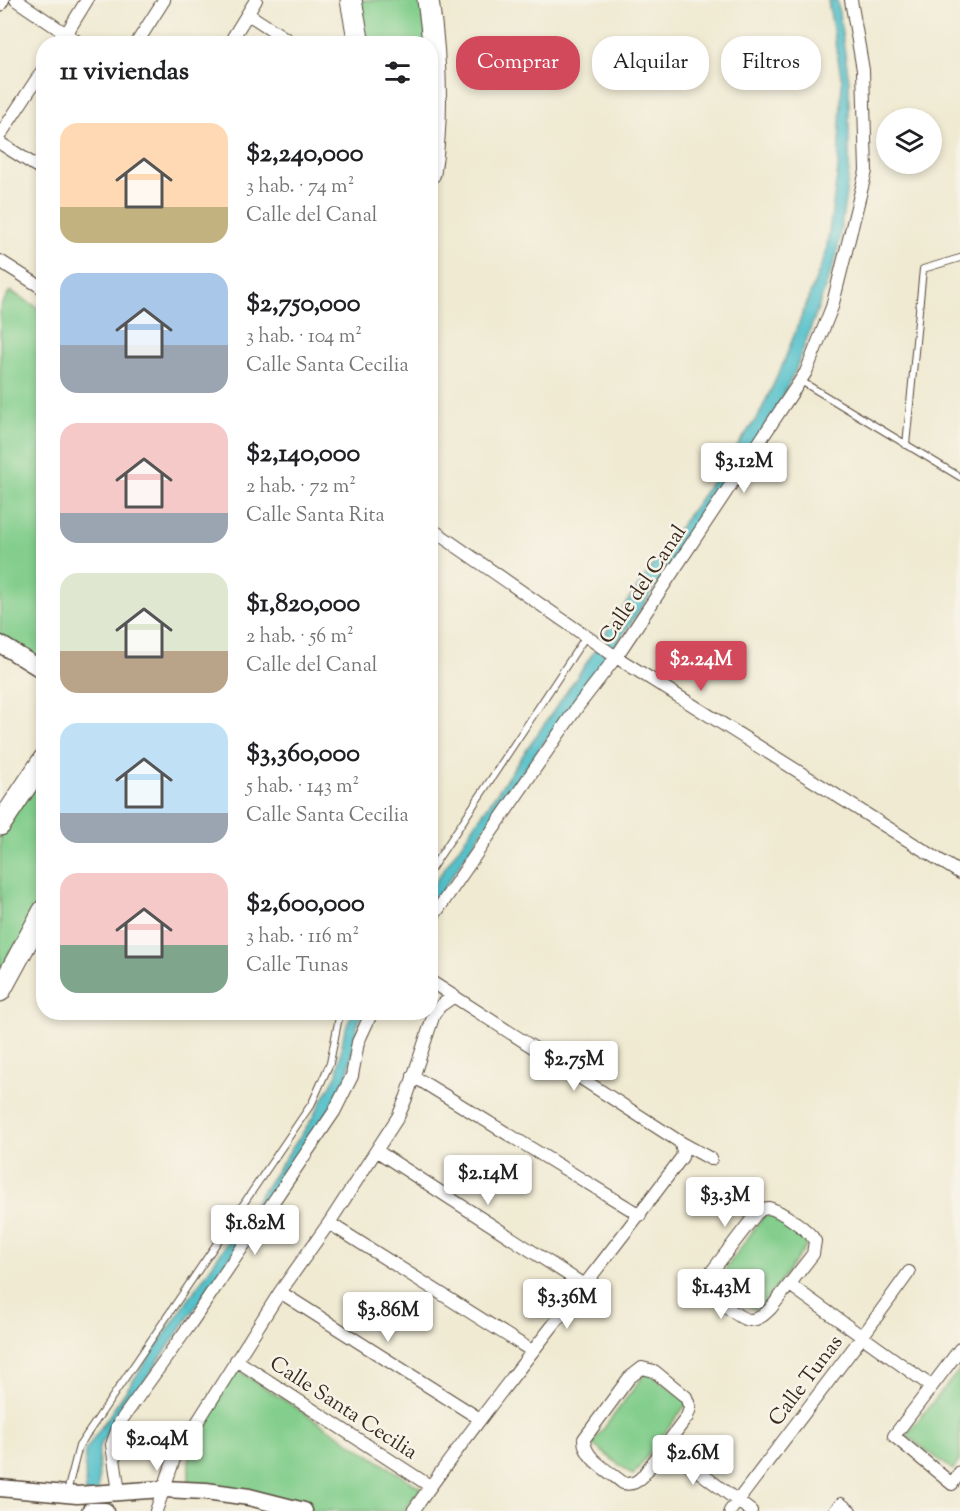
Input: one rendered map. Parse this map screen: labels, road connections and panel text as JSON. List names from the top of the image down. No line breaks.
{"streets":{"street":["Calle del Canal","Calle Tunas","Calle Santa Cecilia"]},"page":{"chip":["Comprar","Alquilar","Filtros"],"heading":"11 viviendas","list":[{"name":"$2,240,000","note":"3 hab. · 74 m² · Calle del Canal"},{"name":"$2,750,000","note":"3 hab. · 104 m² · Calle Santa Cecilia"},{"name":"$2,140,000","note":"2 hab. · 72 m² · Calle Santa Rita"},{"name":"$1,820,000","note":"2 hab. · 56 m² · Calle del Canal"},{"name":"$3,360,000","note":"5 hab. · 143 m² · Calle Santa Cecilia"},{"name":"$2,600,000","note":"3 hab. · 116 m² · Calle Tunas"}],"price":["$3.12M","$2.24M","$2.75M","$2.14M","$3.3M","$1.82M","$1.43M","$3.36M","$3.86M","$2.04M","$2.6M"]}}
